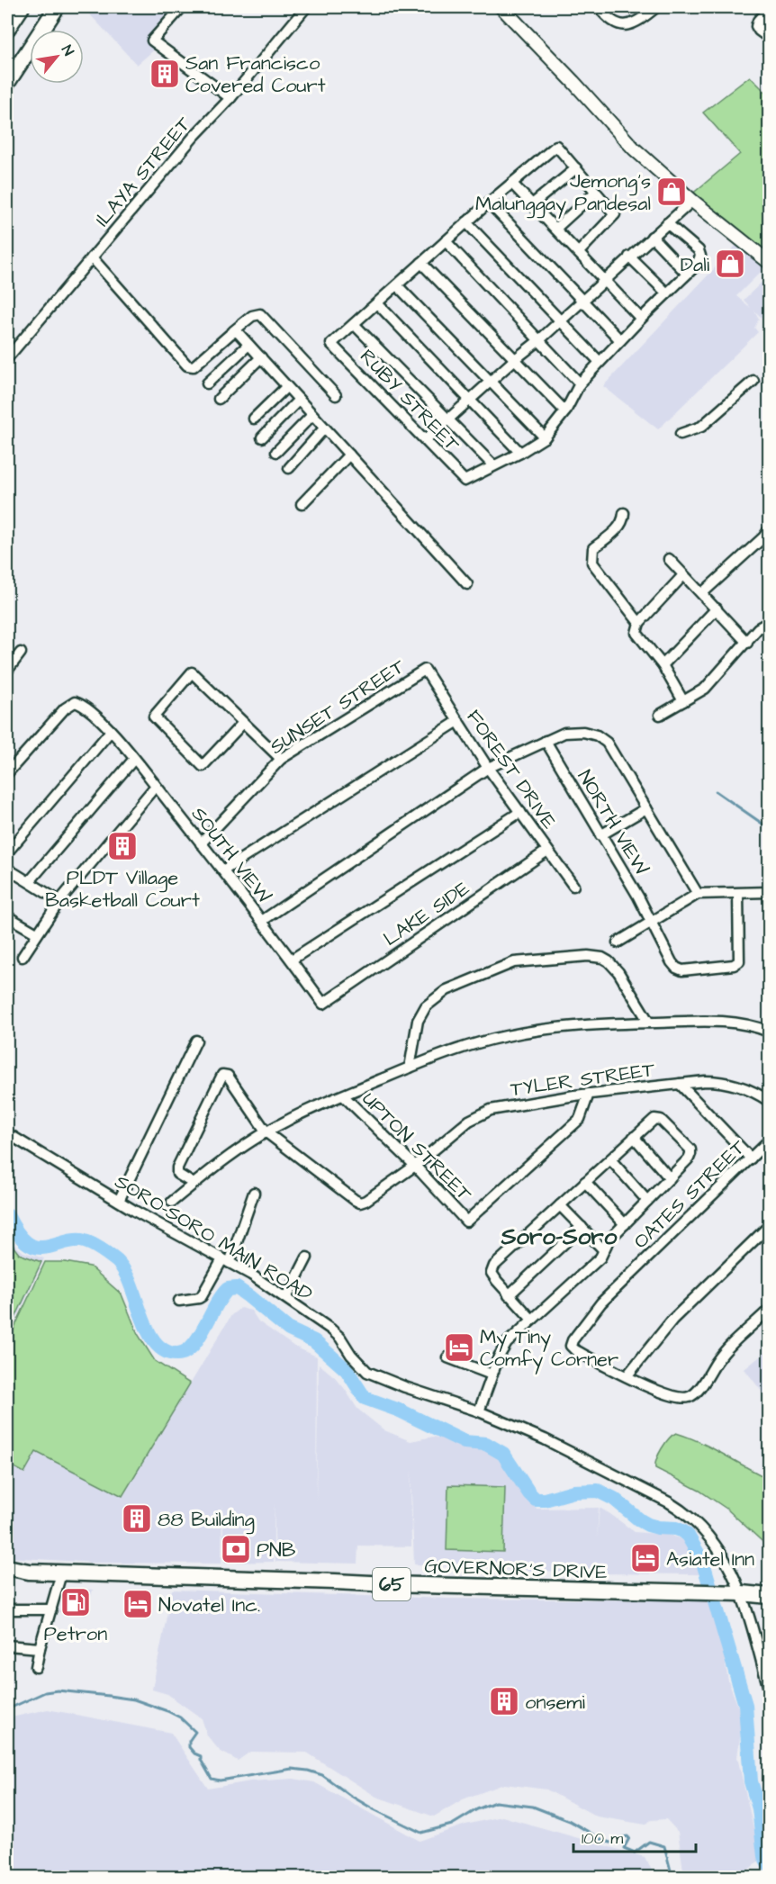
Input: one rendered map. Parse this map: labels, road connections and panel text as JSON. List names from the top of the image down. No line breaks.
{"streets":{"highway":["GOVERNOR'S DRIVE","65"],"street":["ILAYA STREET","RUBY STREET","SUNSET STREET","FOREST DRIVE","NORTH VIEW","SOUTH VIEW","LAKE SIDE","TYLER STREET","UPTON STREET","OATES STREET","SORO-SORO MAIN ROAD"]},"crossings":[["SUNSET STREET","FOREST DRIVE"],["SUNSET STREET","SOUTH VIEW"],["FOREST DRIVE","LAKE SIDE"],["SOUTH VIEW","LAKE SIDE"],["TYLER STREET","UPTON STREET"],["SORO-SORO MAIN ROAD","GOVERNOR'S DRIVE"],["SORO-SORO MAIN ROAD","65"],["GOVERNOR'S DRIVE","65"]],"districts":["Soro-Soro"],"places":{"building":["San Francisco Covered Court","PLDT Village Basketball Court","88 Building","onsemi"],"shop":["Jemong's Malunggay Pandesal","Dali"],"hotel":["My Tiny Comfy Corner","Asiatel Inn","Novatel Inc."],"bank":["PNB"],"fuel station":["Petron"]},"scale_bar":"100 m","north":"top right"}
